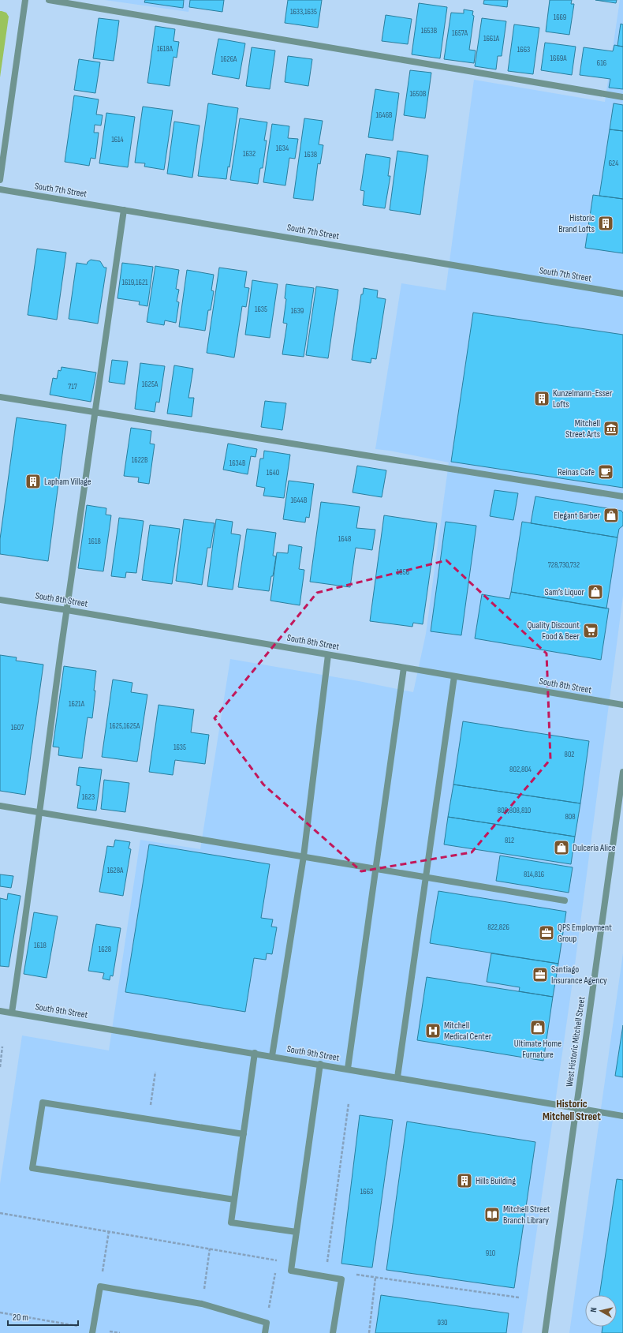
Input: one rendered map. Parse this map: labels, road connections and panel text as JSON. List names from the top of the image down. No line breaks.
{"streets":{"street":["South 7th Street","South 8th Street","South 9th Street","West Historic Mitchell Street"]},"crossings":[["South 9th Street","West Historic Mitchell Street"]],"districts":["Historic Mitchell Street"],"places":{"building":["Historic Brand Lofts","Kunzelmann-Esser Lofts","Lapham Village","Hills Building"],"museum":["Mitchell Street Arts"],"cafe":["Reinas Cafe"],"shop":["Elegant Barber","Sam’s Liquor","Dulceria Alice","Ultimate Home Furnature"],"supermarket":["Quality Discount Food & Beer"],"office":["QPS Employment Group","Santiago Insurance Agency"],"hospital":["Mitchell Medical Center"],"library":["Mitchell Street Branch Library"]},"house_numbers":["1633,1635","1669","1653B","1657A","1661A","1618A","1663","1669A","1626A","616","1650B","1646B","1614","1634","1632","1638","624","1619,1621","1635","1639","1625A","717","1622B","1634B","1640","1644B","1648","1618","728,730,732","1656","1621A","1625,1625A","1607","1635","802","802,804","1623","806,808,810","808","812","1628A","814,816","822,826","1618","1628","1663","910","930"],"scale_bar":"20 m","north":"left"}
